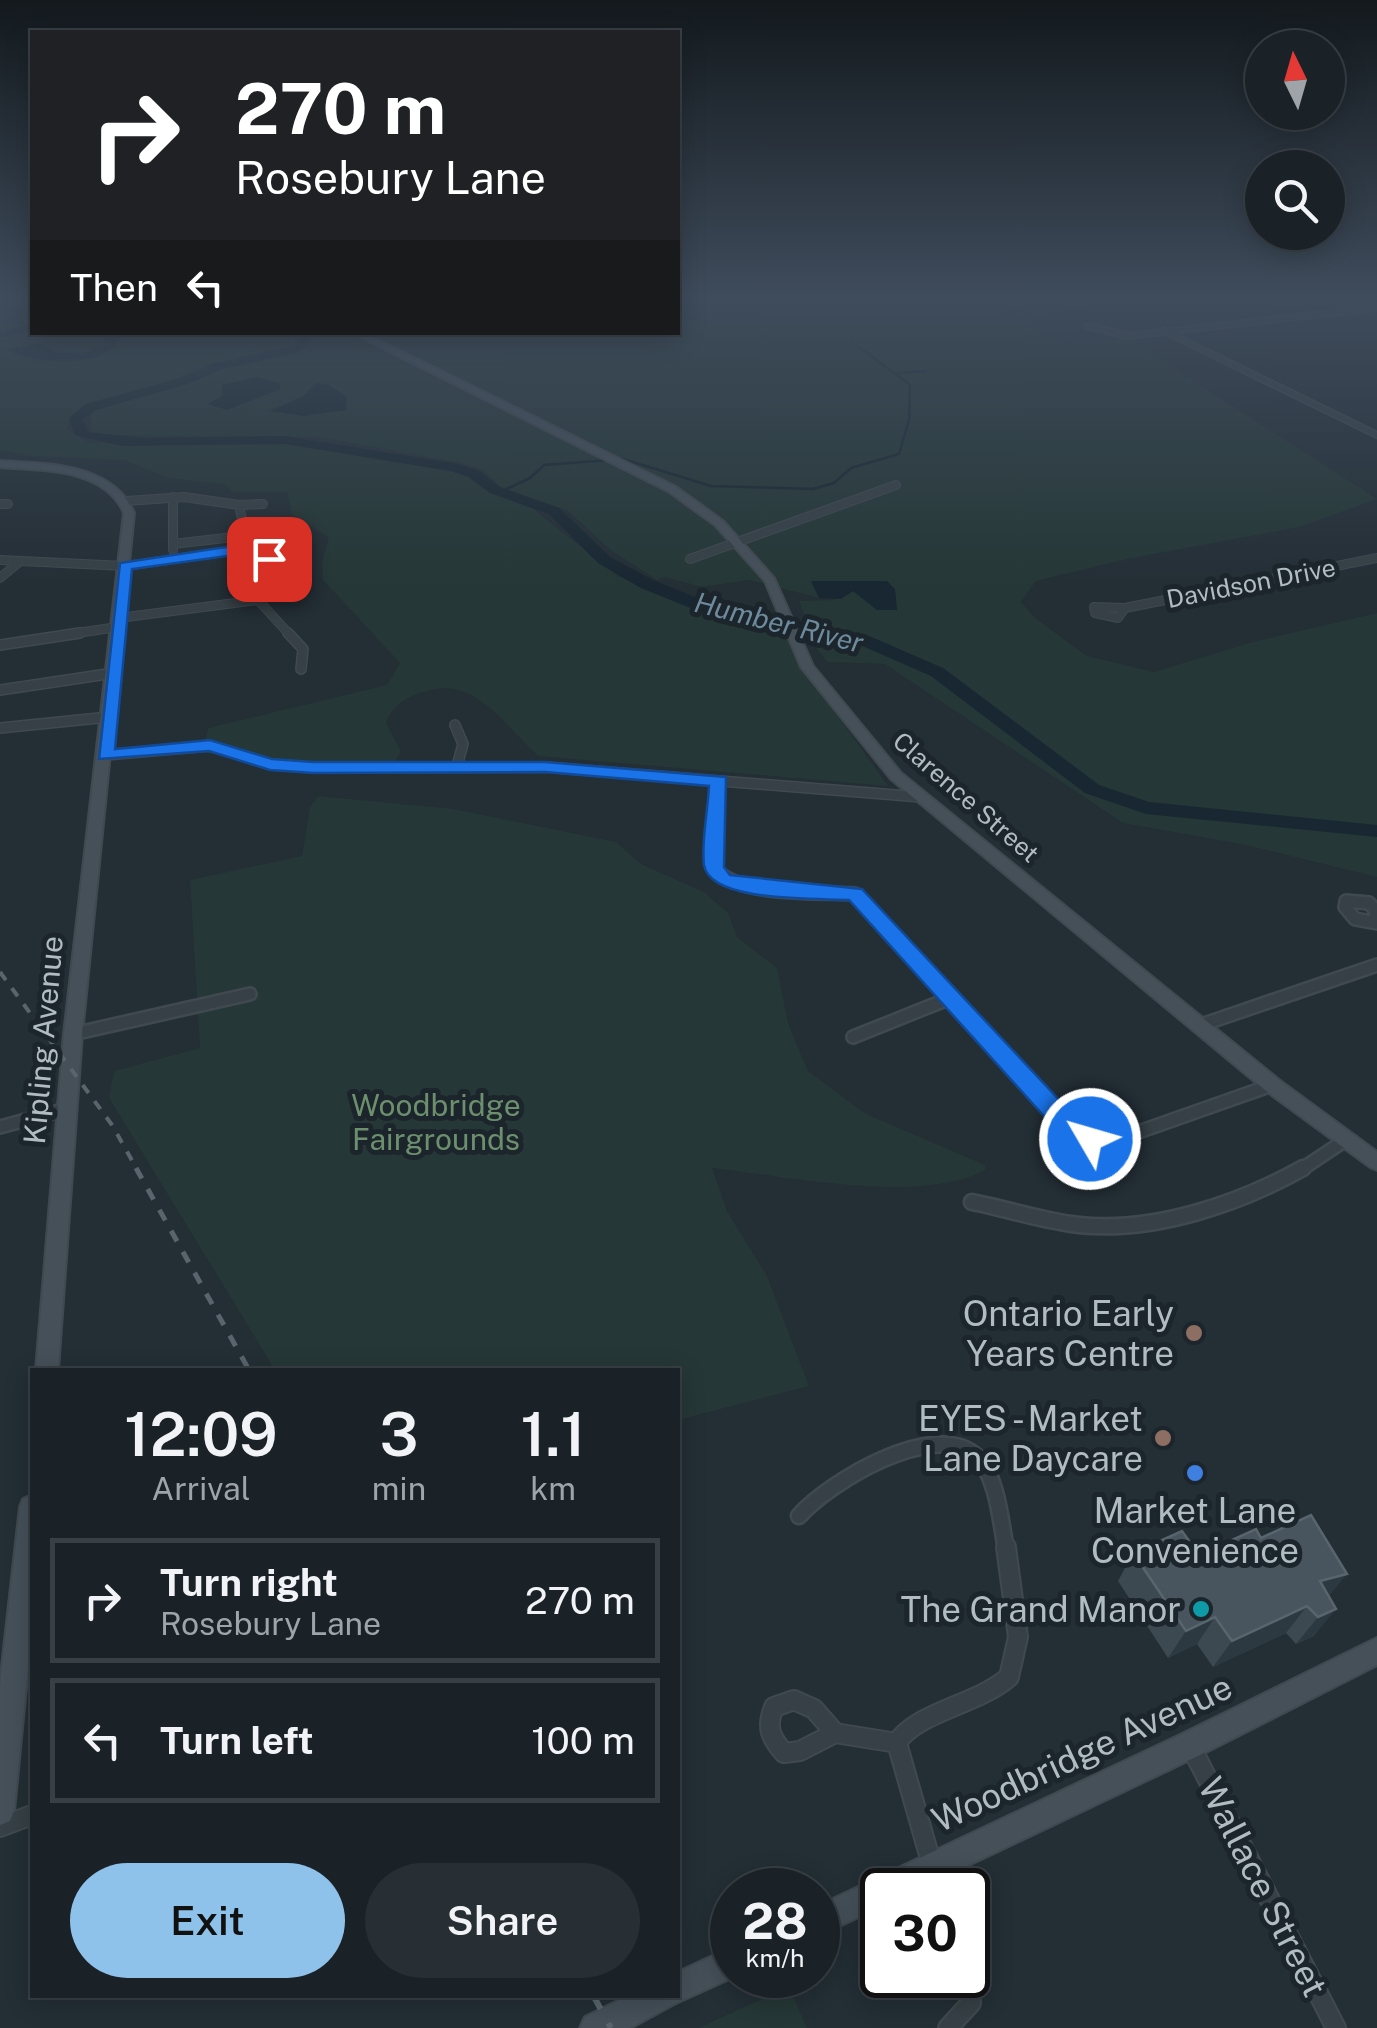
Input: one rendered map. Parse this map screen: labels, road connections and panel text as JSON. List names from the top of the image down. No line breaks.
{"streets":{"street":["Davidson Drive","Clarence Street","Kipling Avenue","Woodbridge Avenue","Wallace Street"]},"crossings":[["Woodbridge Avenue","Wallace Street"]],"water":["Humber River"],"parks":["Woodbridge Fairgrounds"],"places":["Ontario Early Years Centre","EYES - Market Lane Daycare","Market Lane Convenience","The Grand Manor"],"north":"top","page":{"turn":["270 m","Rosebury Lane"],"then":"Then","eta":["12:09","Arrival","3","min","1.1","km"],"list":[{"name":"Turn right","note":"Rosebury Lane","value":"270 m"},{"name":"Turn left","value":"100 m"}],"buttons":["Exit","Share"],"speed":"28 km/h","limit":"30"}}
